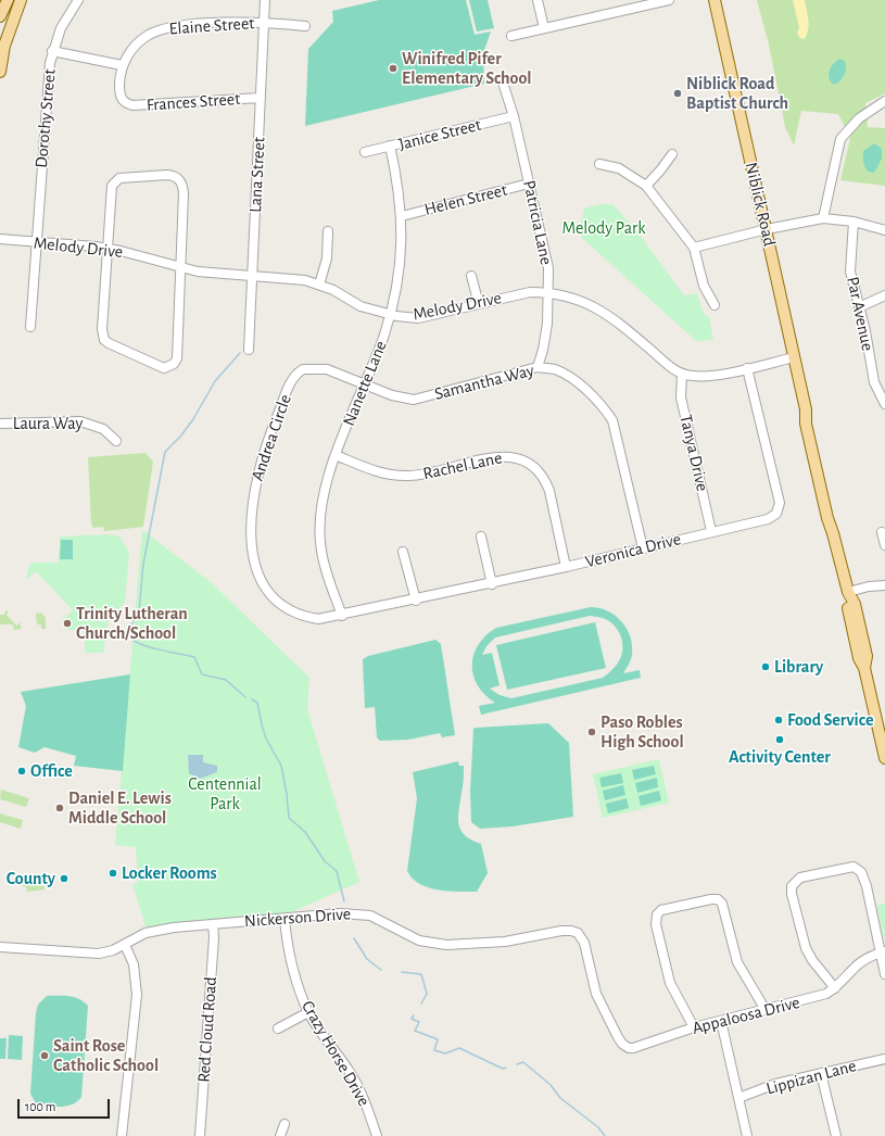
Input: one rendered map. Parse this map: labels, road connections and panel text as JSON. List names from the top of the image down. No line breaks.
{"streets":{"main road":["Niblick Road"],"street":["Elaine Street","Frances Street","Dorothy Street","Janice Street","Lana Street","Helen Street","Patricia Lane","Melody Drive","Par Avenue","Samantha Way","Nanette Lane","Laura Way","Andrea Circle","Tanya Drive","Rachel Lane","Veronica Drive","Nickerson Drive","Appaloosa Drive","Red Cloud Road","Crazy Horse Drive","Lippizan Lane"]},"crossings":[["Elaine Street","Frances Street"],["Elaine Street","Lana Street"],["Frances Street","Lana Street"],["Dorothy Street","Melody Drive"],["Janice Street","Patricia Lane"],["Janice Street","Nanette Lane"],["Lana Street","Melody Drive"],["Helen Street","Patricia Lane"],["Helen Street","Nanette Lane"],["Niblick Road","Melody Drive"],["Patricia Lane","Melody Drive"],["Patricia Lane","Samantha Way"],["Melody Drive","Nanette Lane"],["Melody Drive","Tanya Drive"],["Melody Drive","Veronica Drive"],["Samantha Way","Nanette Lane"],["Samantha Way","Andrea Circle"],["Samantha Way","Veronica Drive"],["Nanette Lane","Andrea Circle"],["Nanette Lane","Rachel Lane"],["Nanette Lane","Veronica Drive"],["Andrea Circle","Veronica Drive"],["Tanya Drive","Veronica Drive"],["Rachel Lane","Veronica Drive"],["Nickerson Drive","Appaloosa Drive"],["Nickerson Drive","Red Cloud Road"],["Nickerson Drive","Crazy Horse Drive"]],"parks":["Melody Park","Centennial Park"],"places":["Winifred Pifer Elementary School","Niblick Road Baptist Church","Trinity Lutheran Church/School","Library","Food Service","Paso Robles High School","Activity Center","Office","Daniel E. Lewis Middle School","Locker Rooms","County","Saint Rose Catholic School"],"scale_bar":"100 m"}
